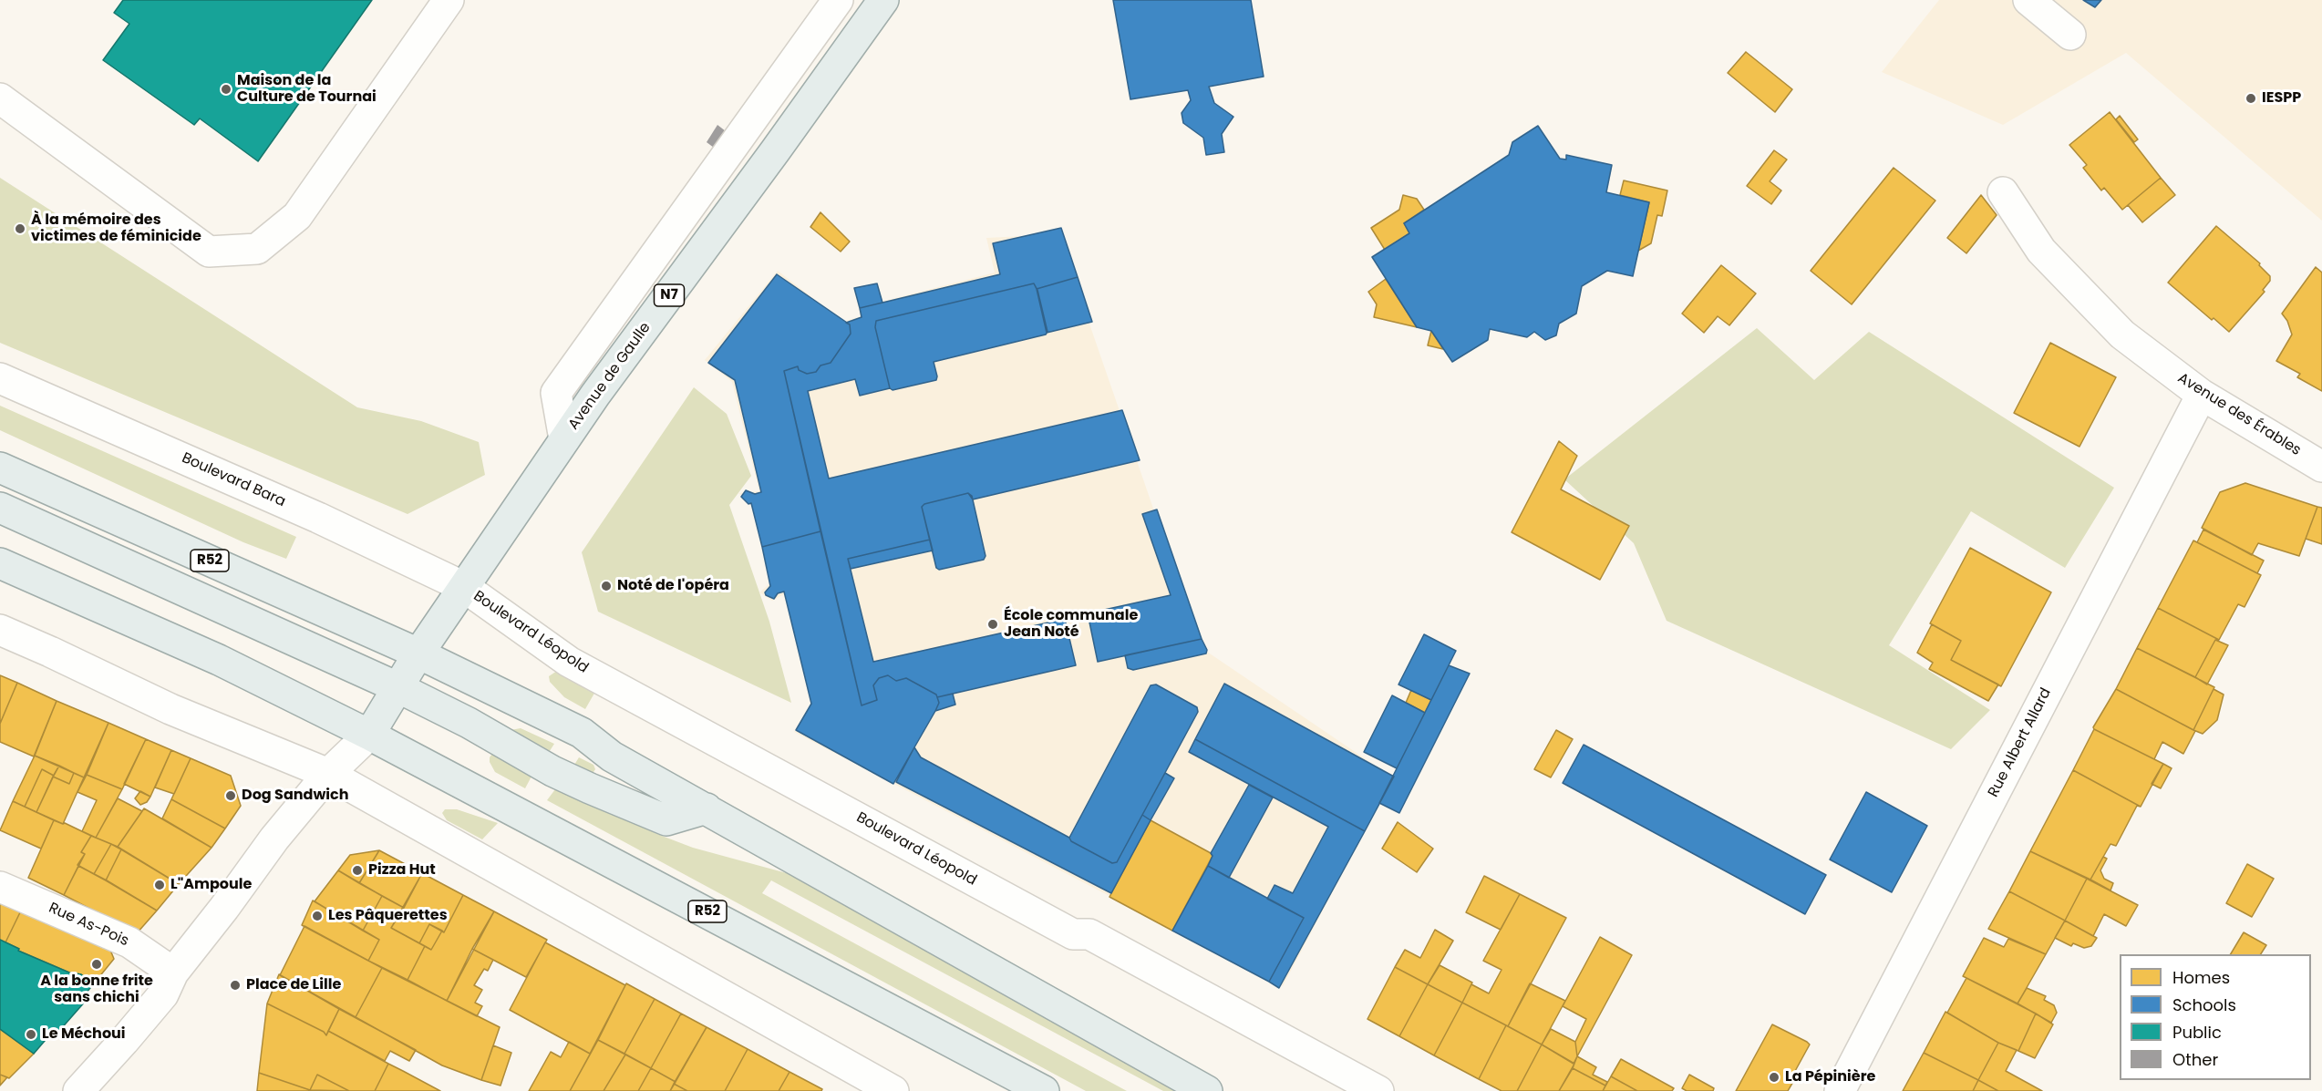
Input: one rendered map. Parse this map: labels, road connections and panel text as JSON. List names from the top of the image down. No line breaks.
{"streets":{"main road":["N7","Avenue de Gaulle","R52"],"street":["Avenue des Érables","Boulevard Bara","Boulevard Léopold","Rue Albert Allard","Rue As-Pois"]},"crossings":[["Avenue de Gaulle","Boulevard Bara"],["Avenue de Gaulle","R52"],["Avenue de Gaulle","Boulevard Léopold"],["Avenue des Érables","Rue Albert Allard"],["Boulevard Bara","Boulevard Léopold"]],"places":["Maison de la Culture de Tournai","IESPP","À la mémoire des victimes de féminicide","Noté de l'opéra","École communale Jean Noté","Dog Sandwich","Pizza Hut","L\"Ampoule","Les Pâquerettes","A la bonne frite sans chichi","Place de Lille","Le Méchoui","La Pépinière"],"legend":["Homes","Schools","Public","Other"]}
